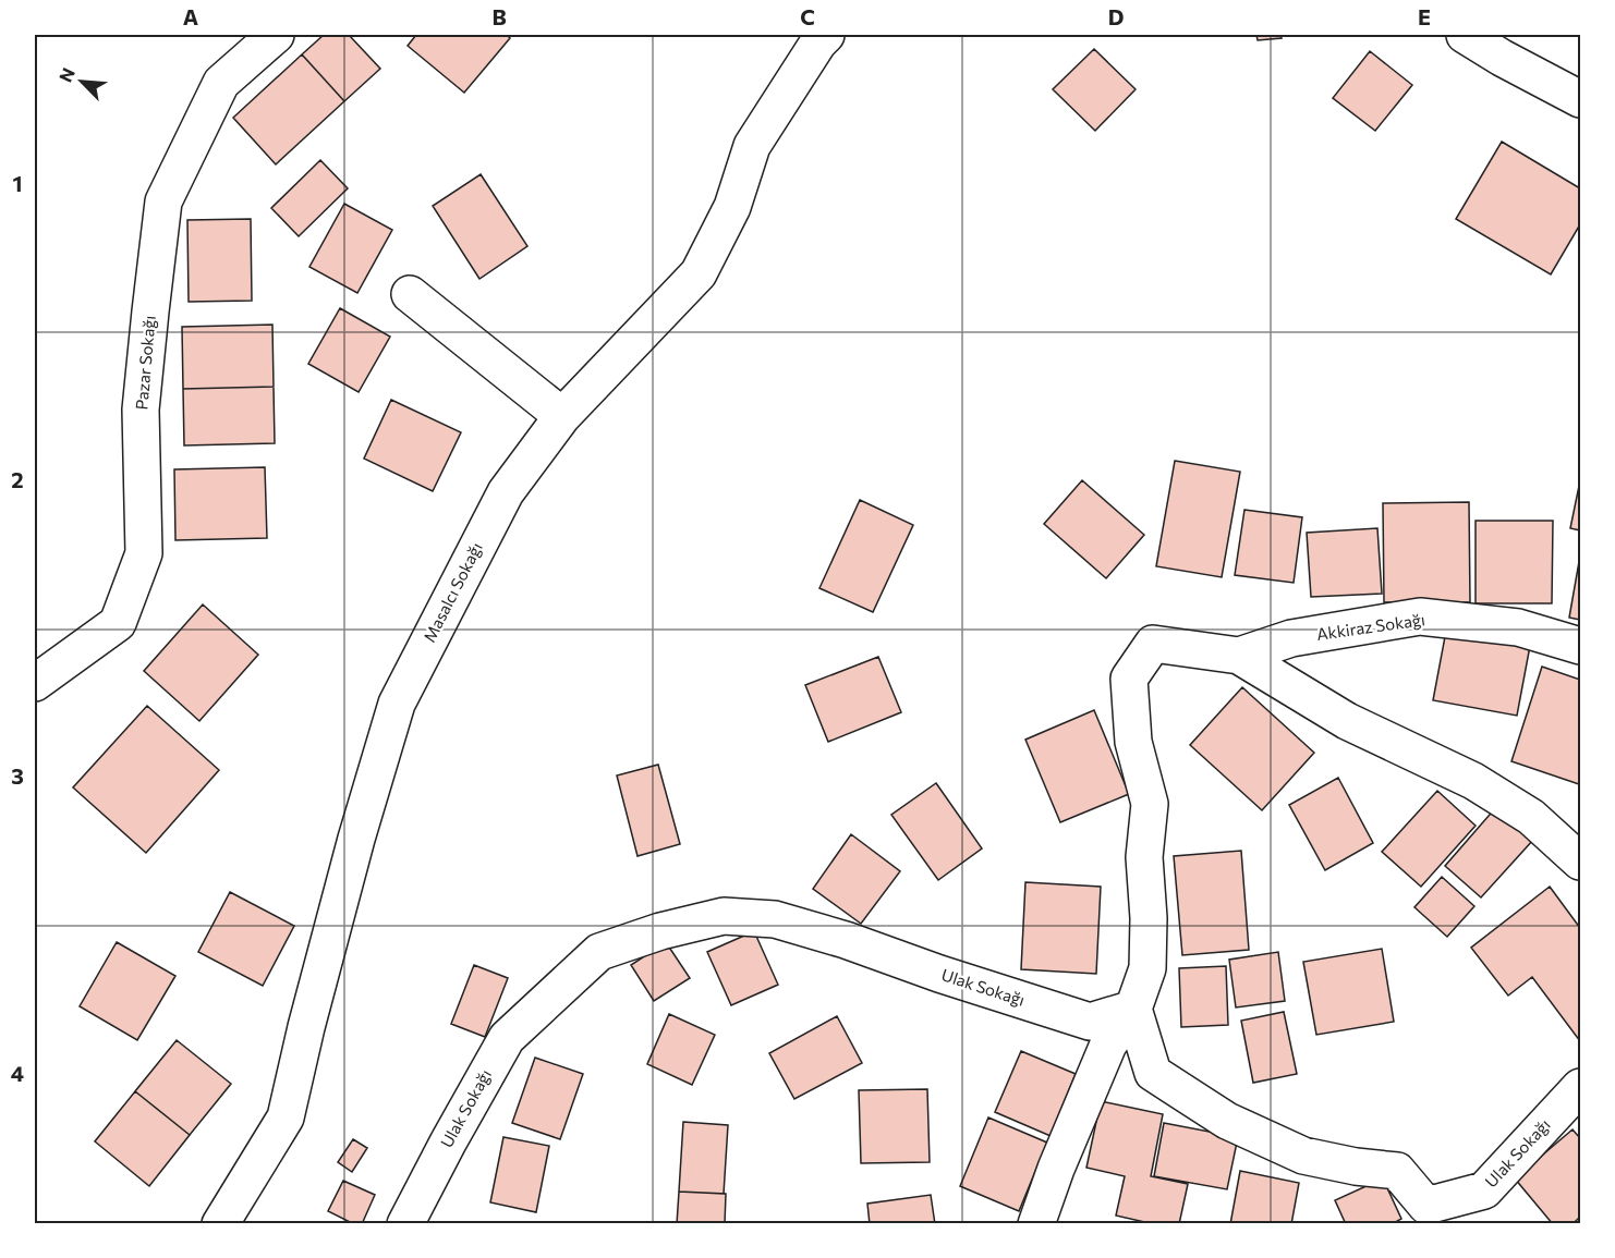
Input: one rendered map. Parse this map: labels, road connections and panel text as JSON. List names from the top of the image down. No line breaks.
{"streets":{"street":["Pazar Sokağı","Masalcı Sokağı","Akkiraz Sokağı","Ulak Sokağı"]},"north":"top left","grid":{"columns":["A","B","C","D","E"],"rows":["1","2","3","4"]}}
